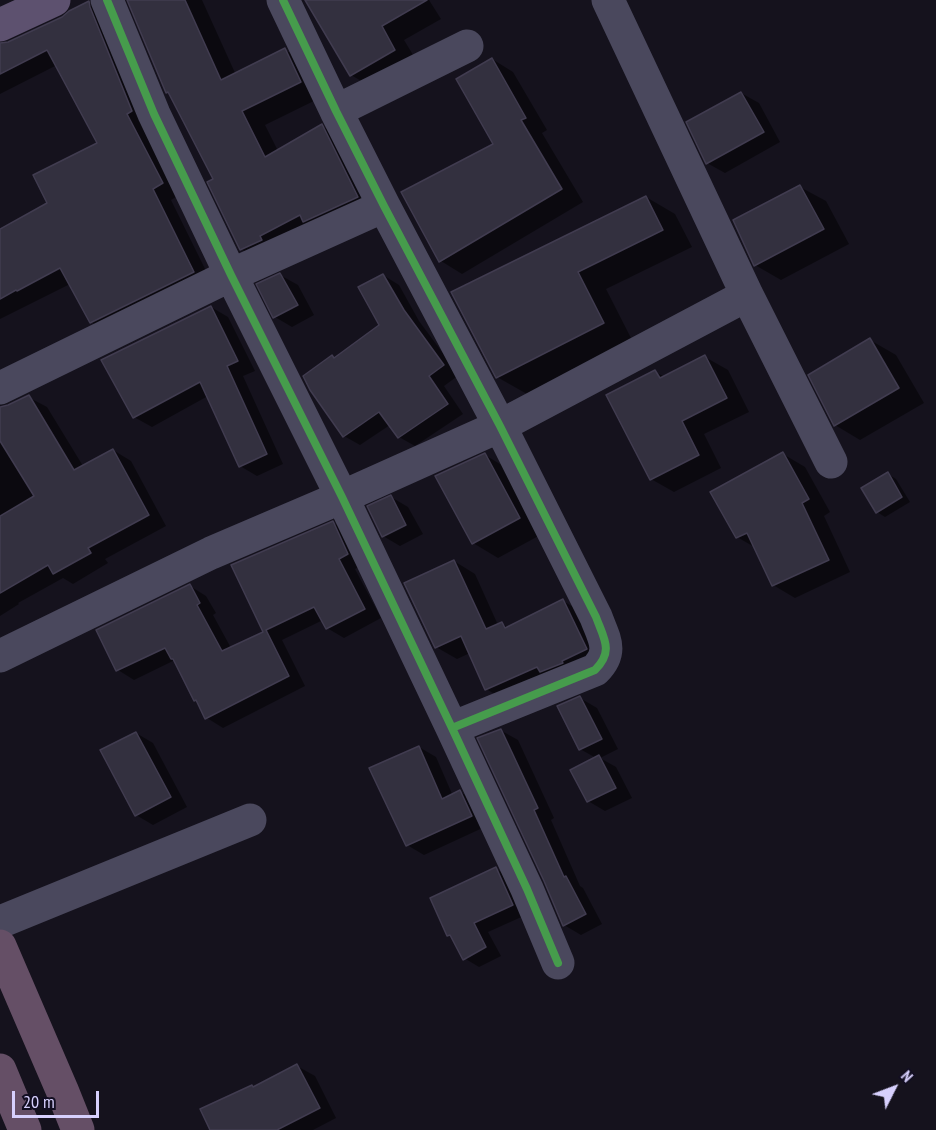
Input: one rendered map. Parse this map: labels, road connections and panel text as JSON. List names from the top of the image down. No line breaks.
{"scale_bar":"20 m","north":"top right"}
